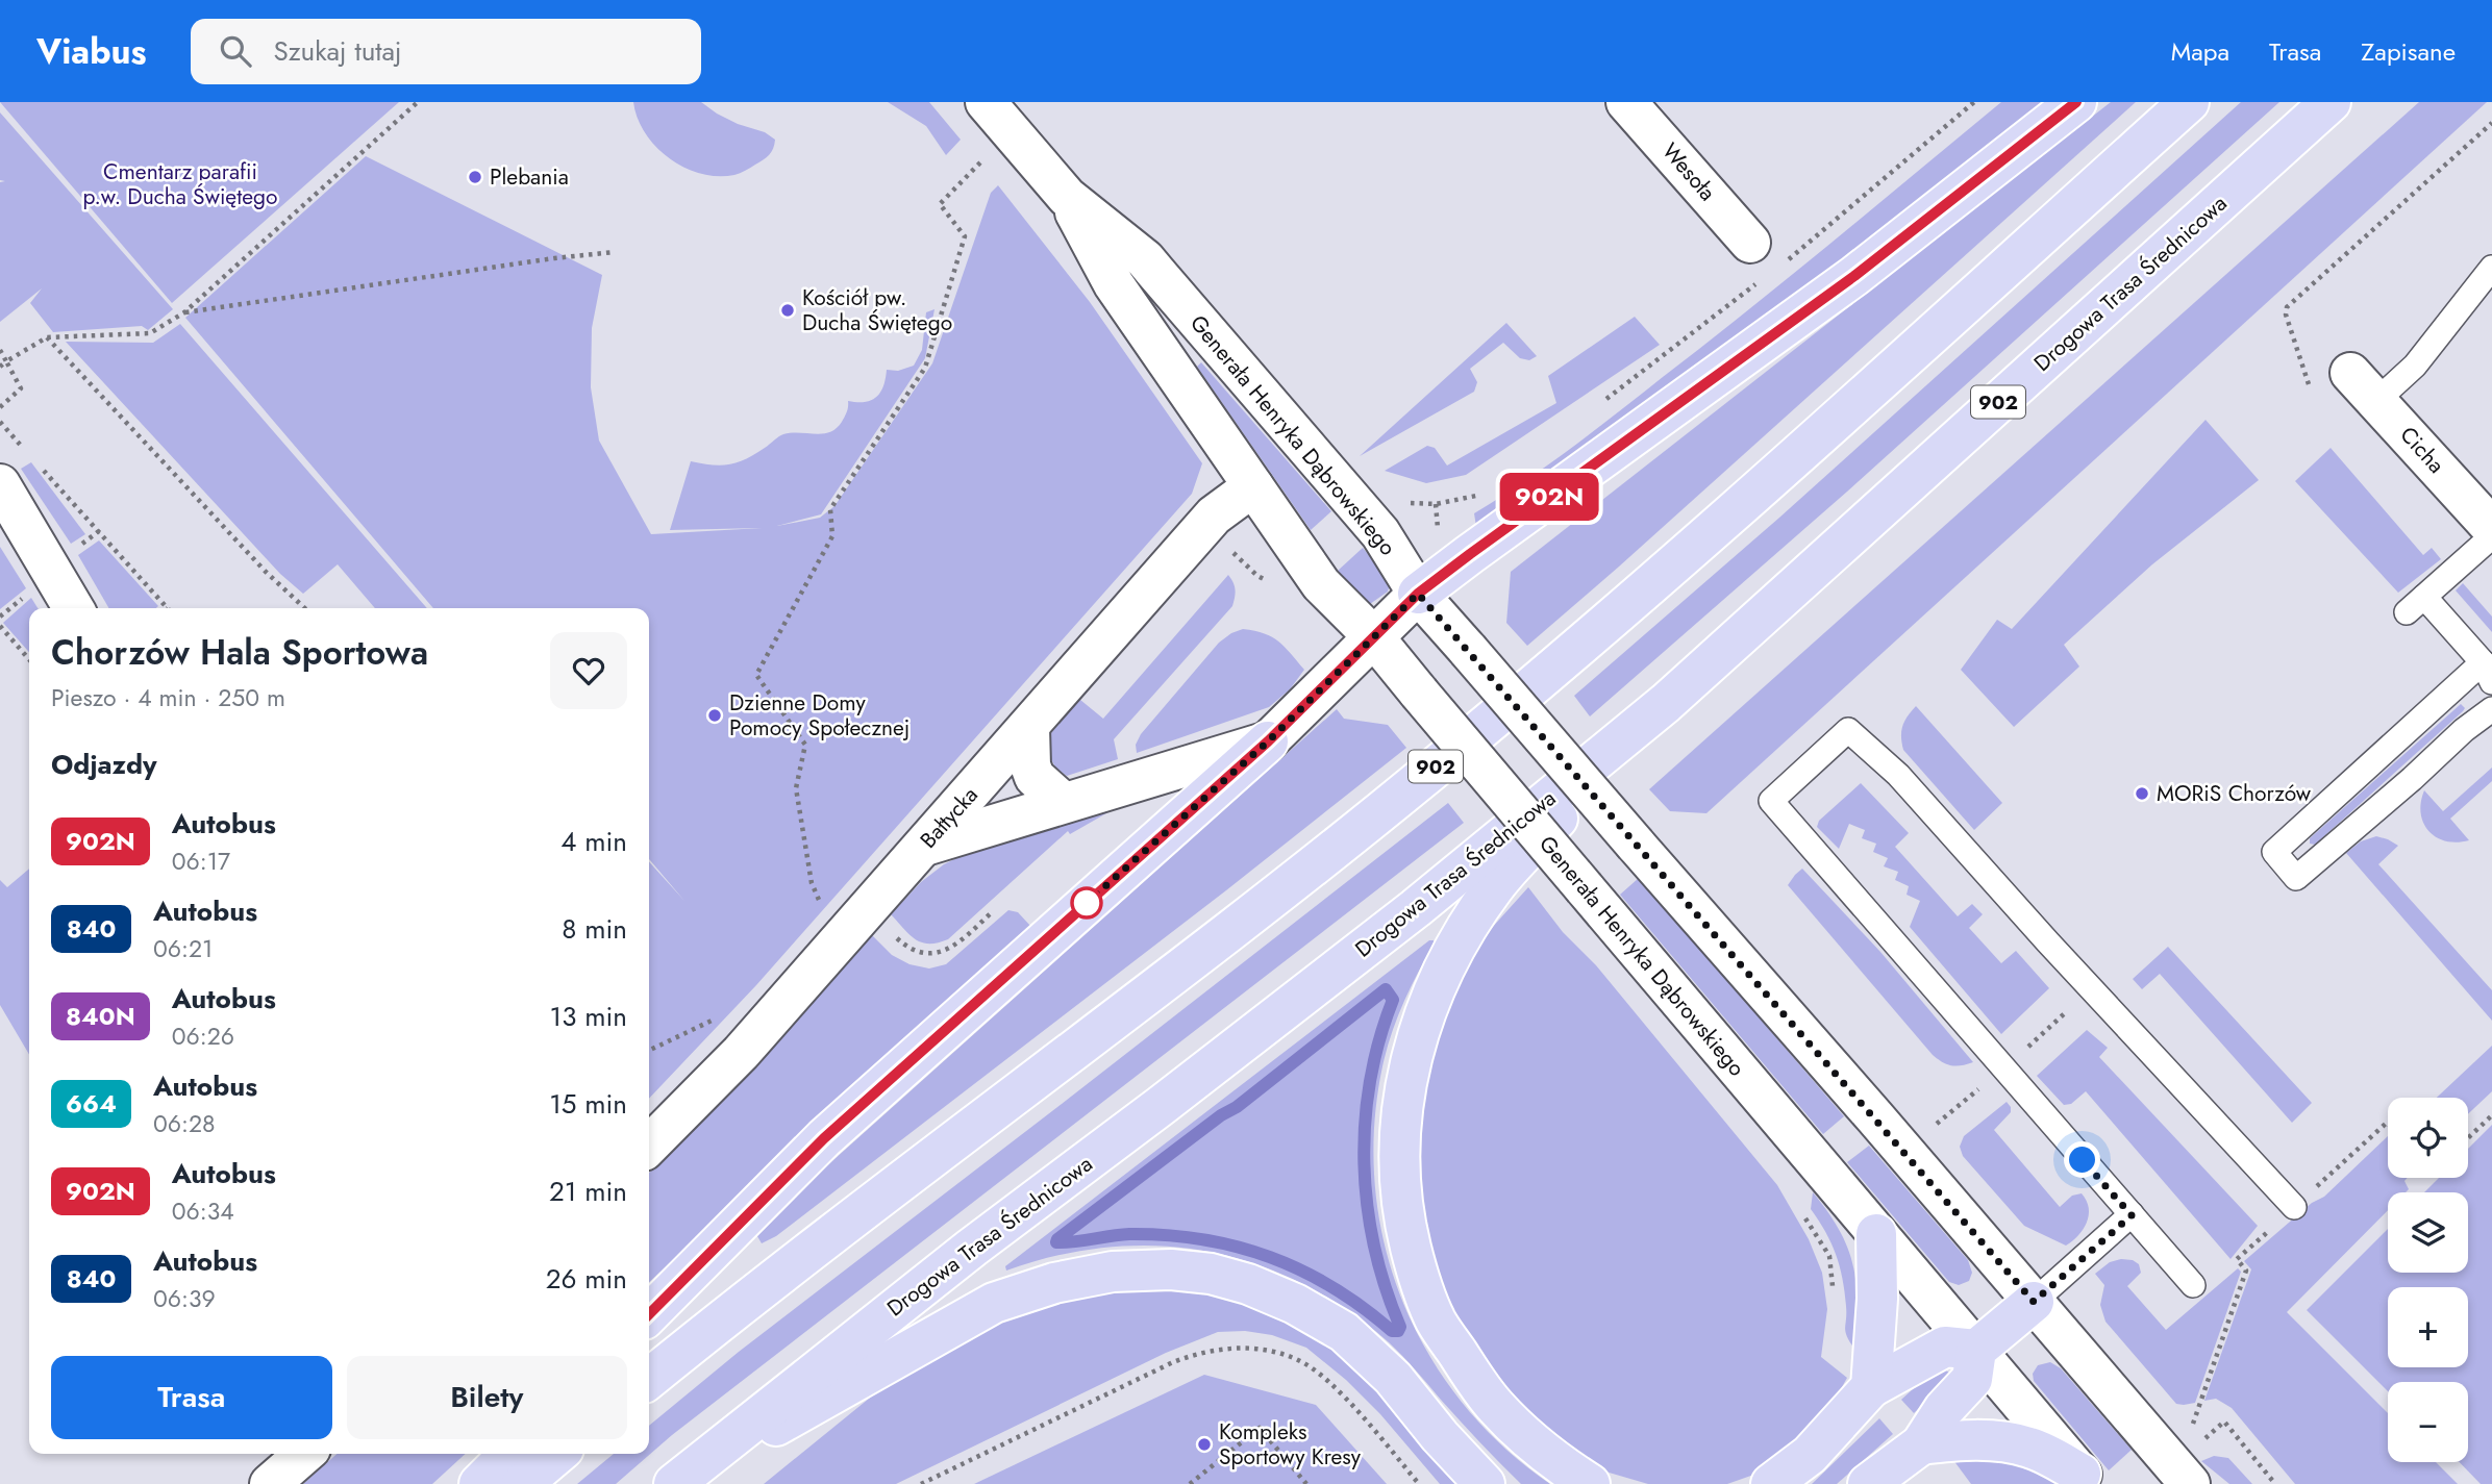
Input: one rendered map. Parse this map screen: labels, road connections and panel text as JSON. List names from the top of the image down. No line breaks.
{"streets":{"main road":["Drogowa Trasa Średnicowa","902"],"street":["Wesoła","Generała Henryka Dąbrowskiego","Cicha","Bałtycka"]},"crossings":[["Generała Henryka Dąbrowskiego","Bałtycka"]],"parks":["Cmentarz parafii p.w. Ducha Świętego"],"places":["Plebania","Kościół pw. Ducha Świętego","Dzienne Domy Pomocy Społecznej","MORiS Chorzów","Kompleks Sportowy Kresy"],"lines":["bus line 902N"],"page":{"header":"Viabus","search":"Szukaj tutaj","nav":["Mapa","Trasa","Zapisane"],"on_map":"902N","heading":[["Chorzów Hala Sportowa","Pieszo · 4 min · 250 m"],"Odjazdy"],"list":[{"mark":"902N","name":"Autobus","note":"06:17","value":"4 min"},{"mark":"840","name":"Autobus","note":"06:21","value":"8 min"},{"mark":"840N","name":"Autobus","note":"06:26","value":"13 min"},{"mark":"664","name":"Autobus","note":"06:28","value":"15 min"},{"mark":"902N","name":"Autobus","note":"06:34","value":"21 min"},{"mark":"840","name":"Autobus","note":"06:39","value":"26 min"}],"map_buttons":["+","−"],"buttons":["Trasa","Bilety"]}}
